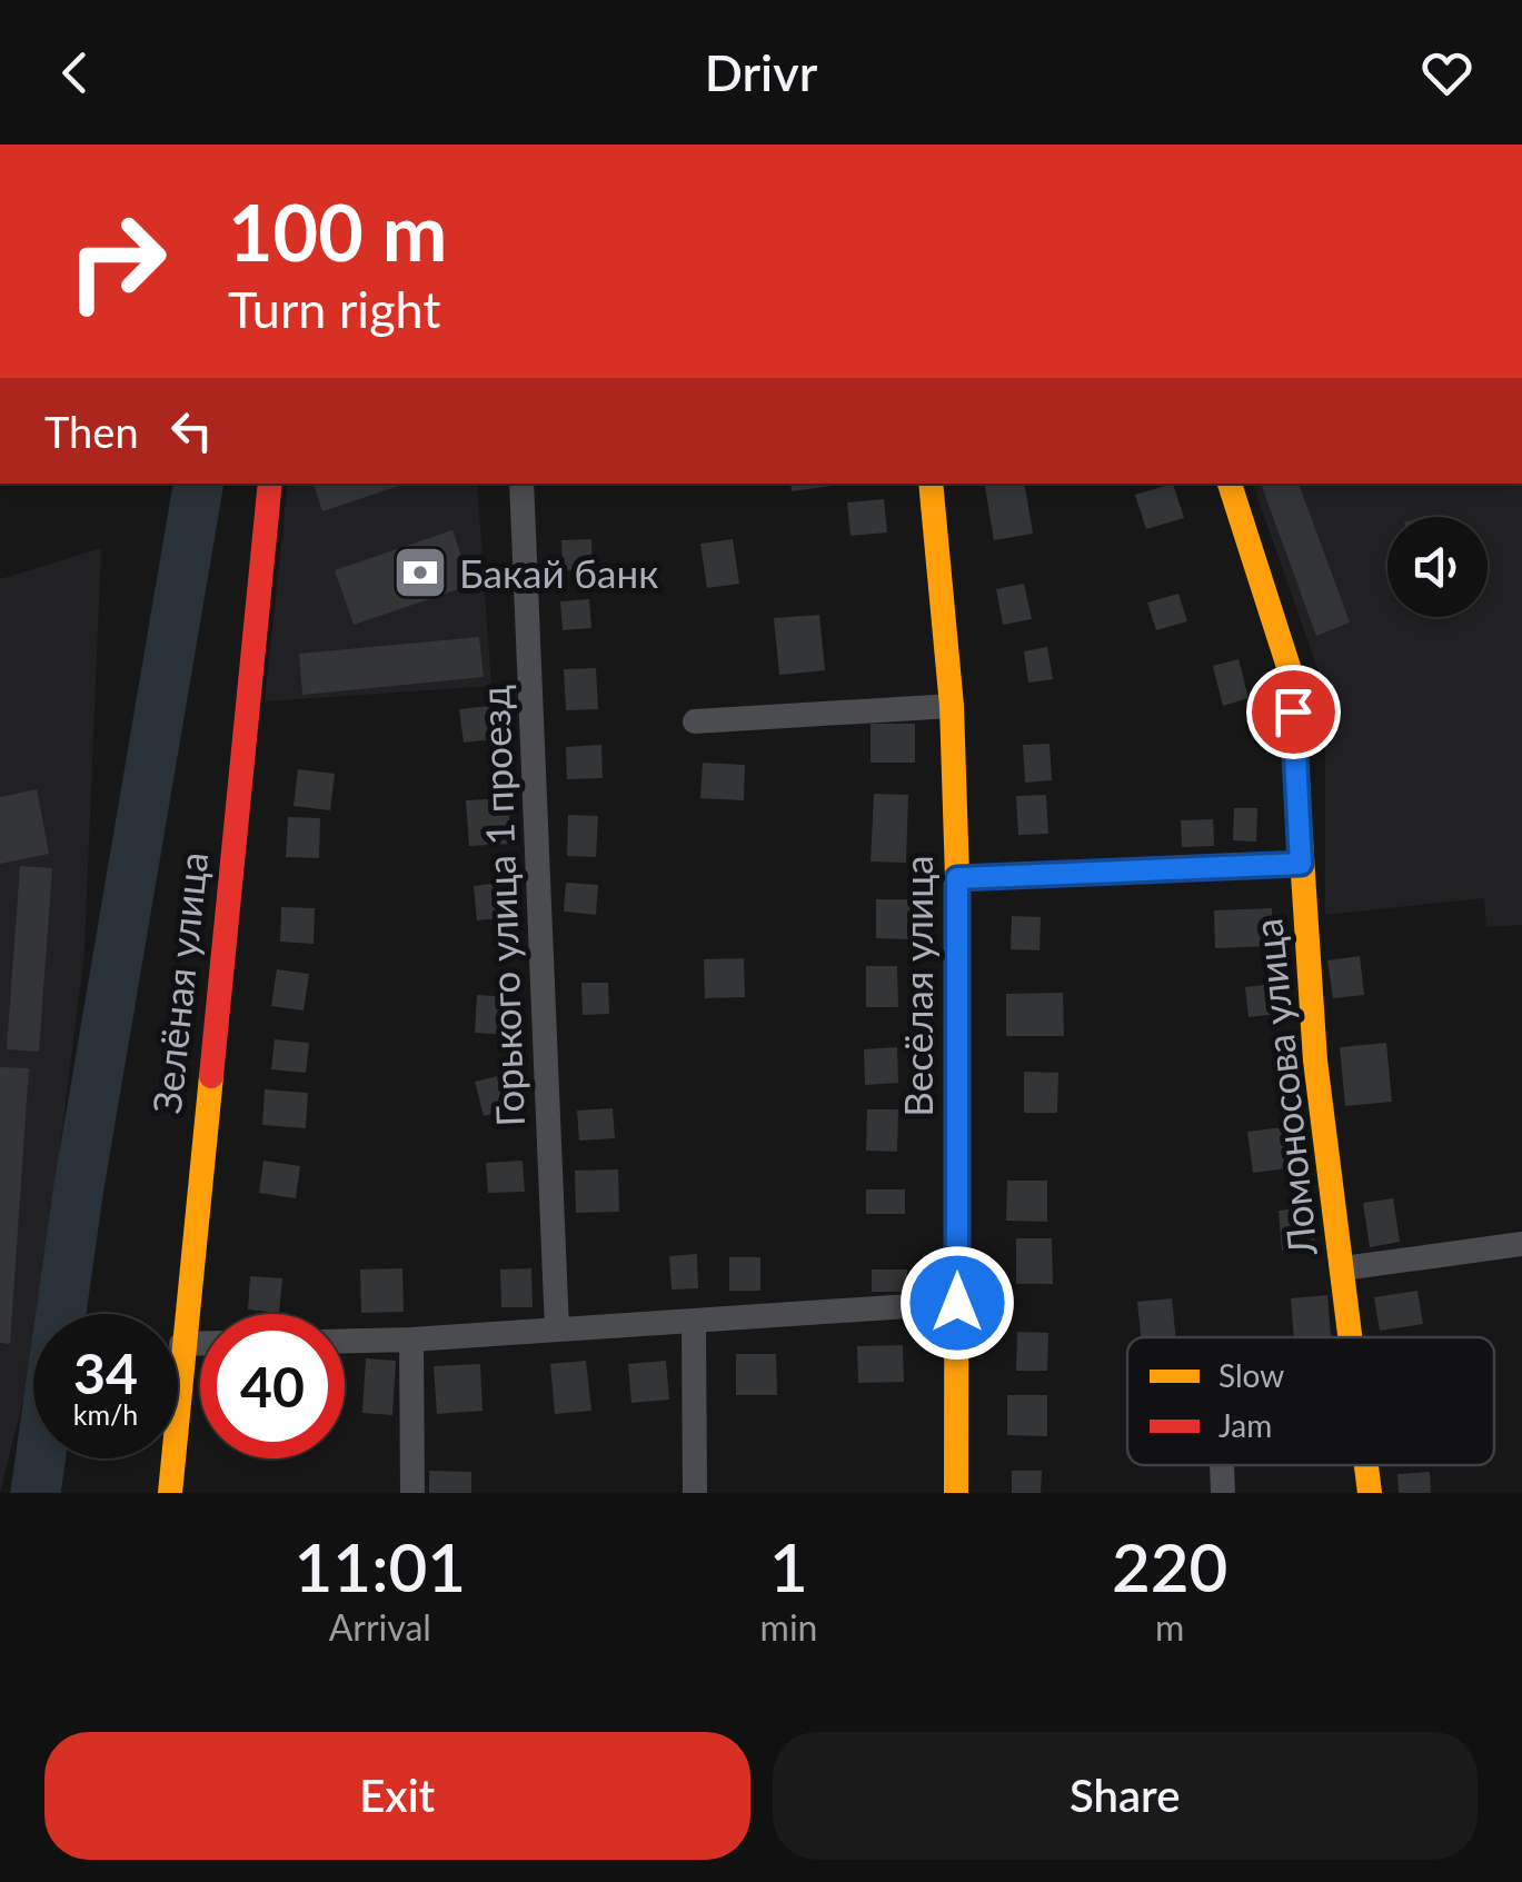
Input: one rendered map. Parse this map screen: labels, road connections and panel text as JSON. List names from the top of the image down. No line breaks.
{"streets":{"street":["Горького улица 1 проезд","Зелёная улица","Весёлая улица","Ломоносова улица"]},"places":{"bank":["Бакай банк"]},"legend":["Slow","Jam"],"page":{"header":"Drivr","turn":["100 m","Turn right"],"then":"Then","speed":"34 km/h","limit":"40","eta":["11:01","Arrival","1","min","220","m"],"buttons":["Exit","Share"]}}
